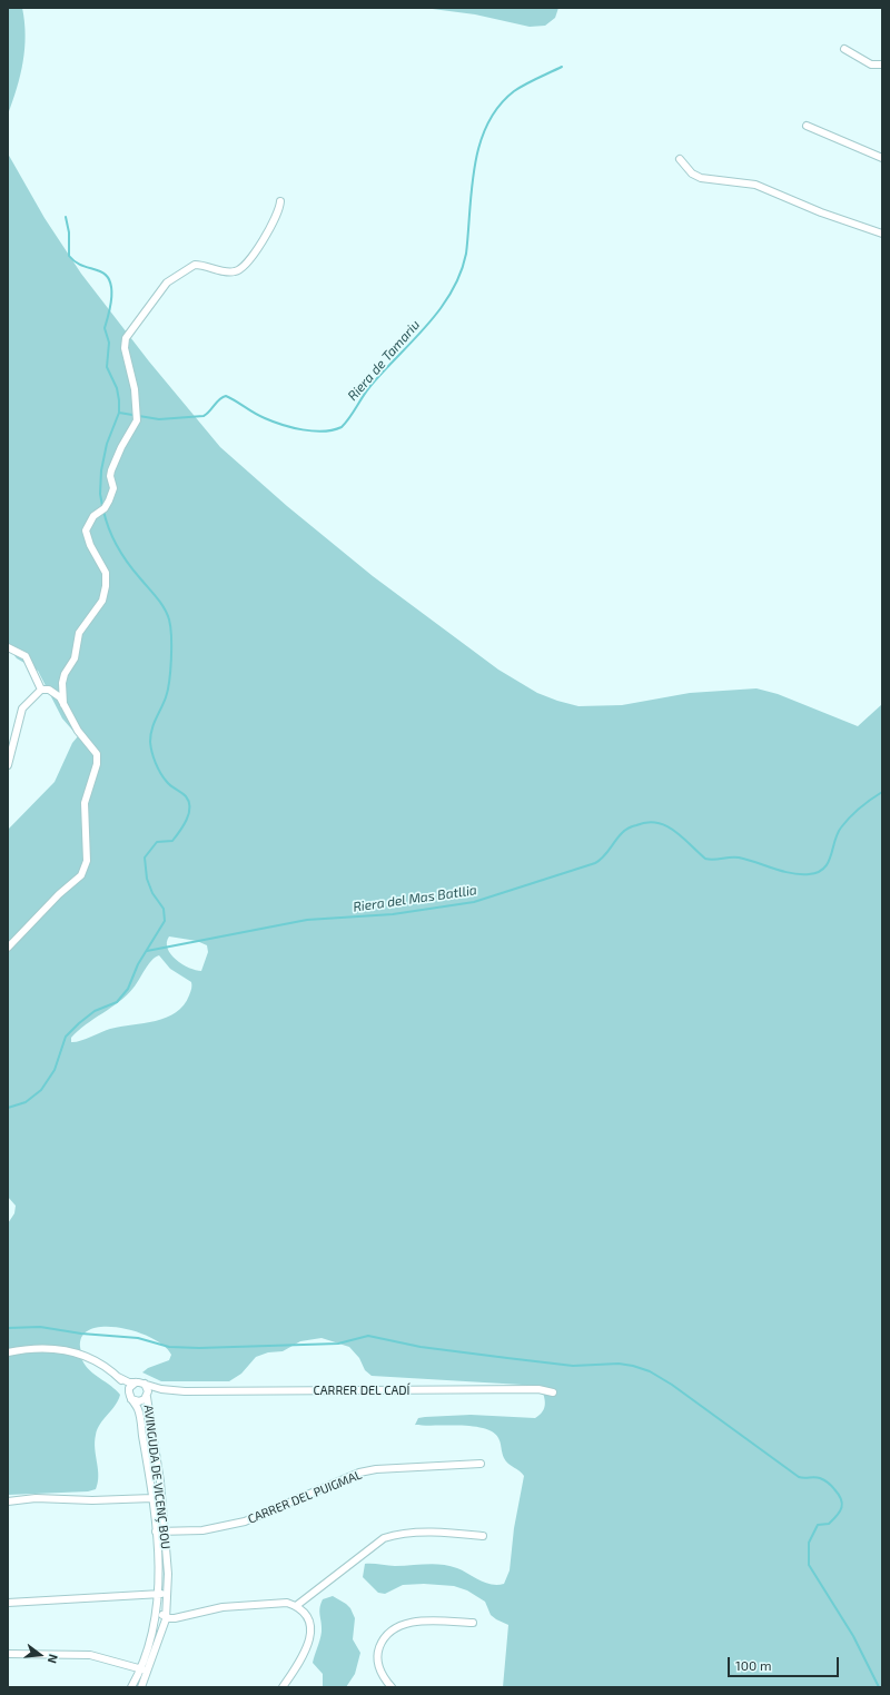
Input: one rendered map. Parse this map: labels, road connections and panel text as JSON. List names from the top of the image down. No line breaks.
{"streets":{"street":["CARRER DEL CADÍ","AVINGUDA DE VICENÇ BOU","CARRER DEL PUIGMAL"]},"crossings":[["CARRER DEL CADÍ","AVINGUDA DE VICENÇ BOU"],["AVINGUDA DE VICENÇ BOU","CARRER DEL PUIGMAL"]],"water":["Riera de Tamariu","Riera del Mas Batllia"],"scale_bar":"100 m","north":"right"}
